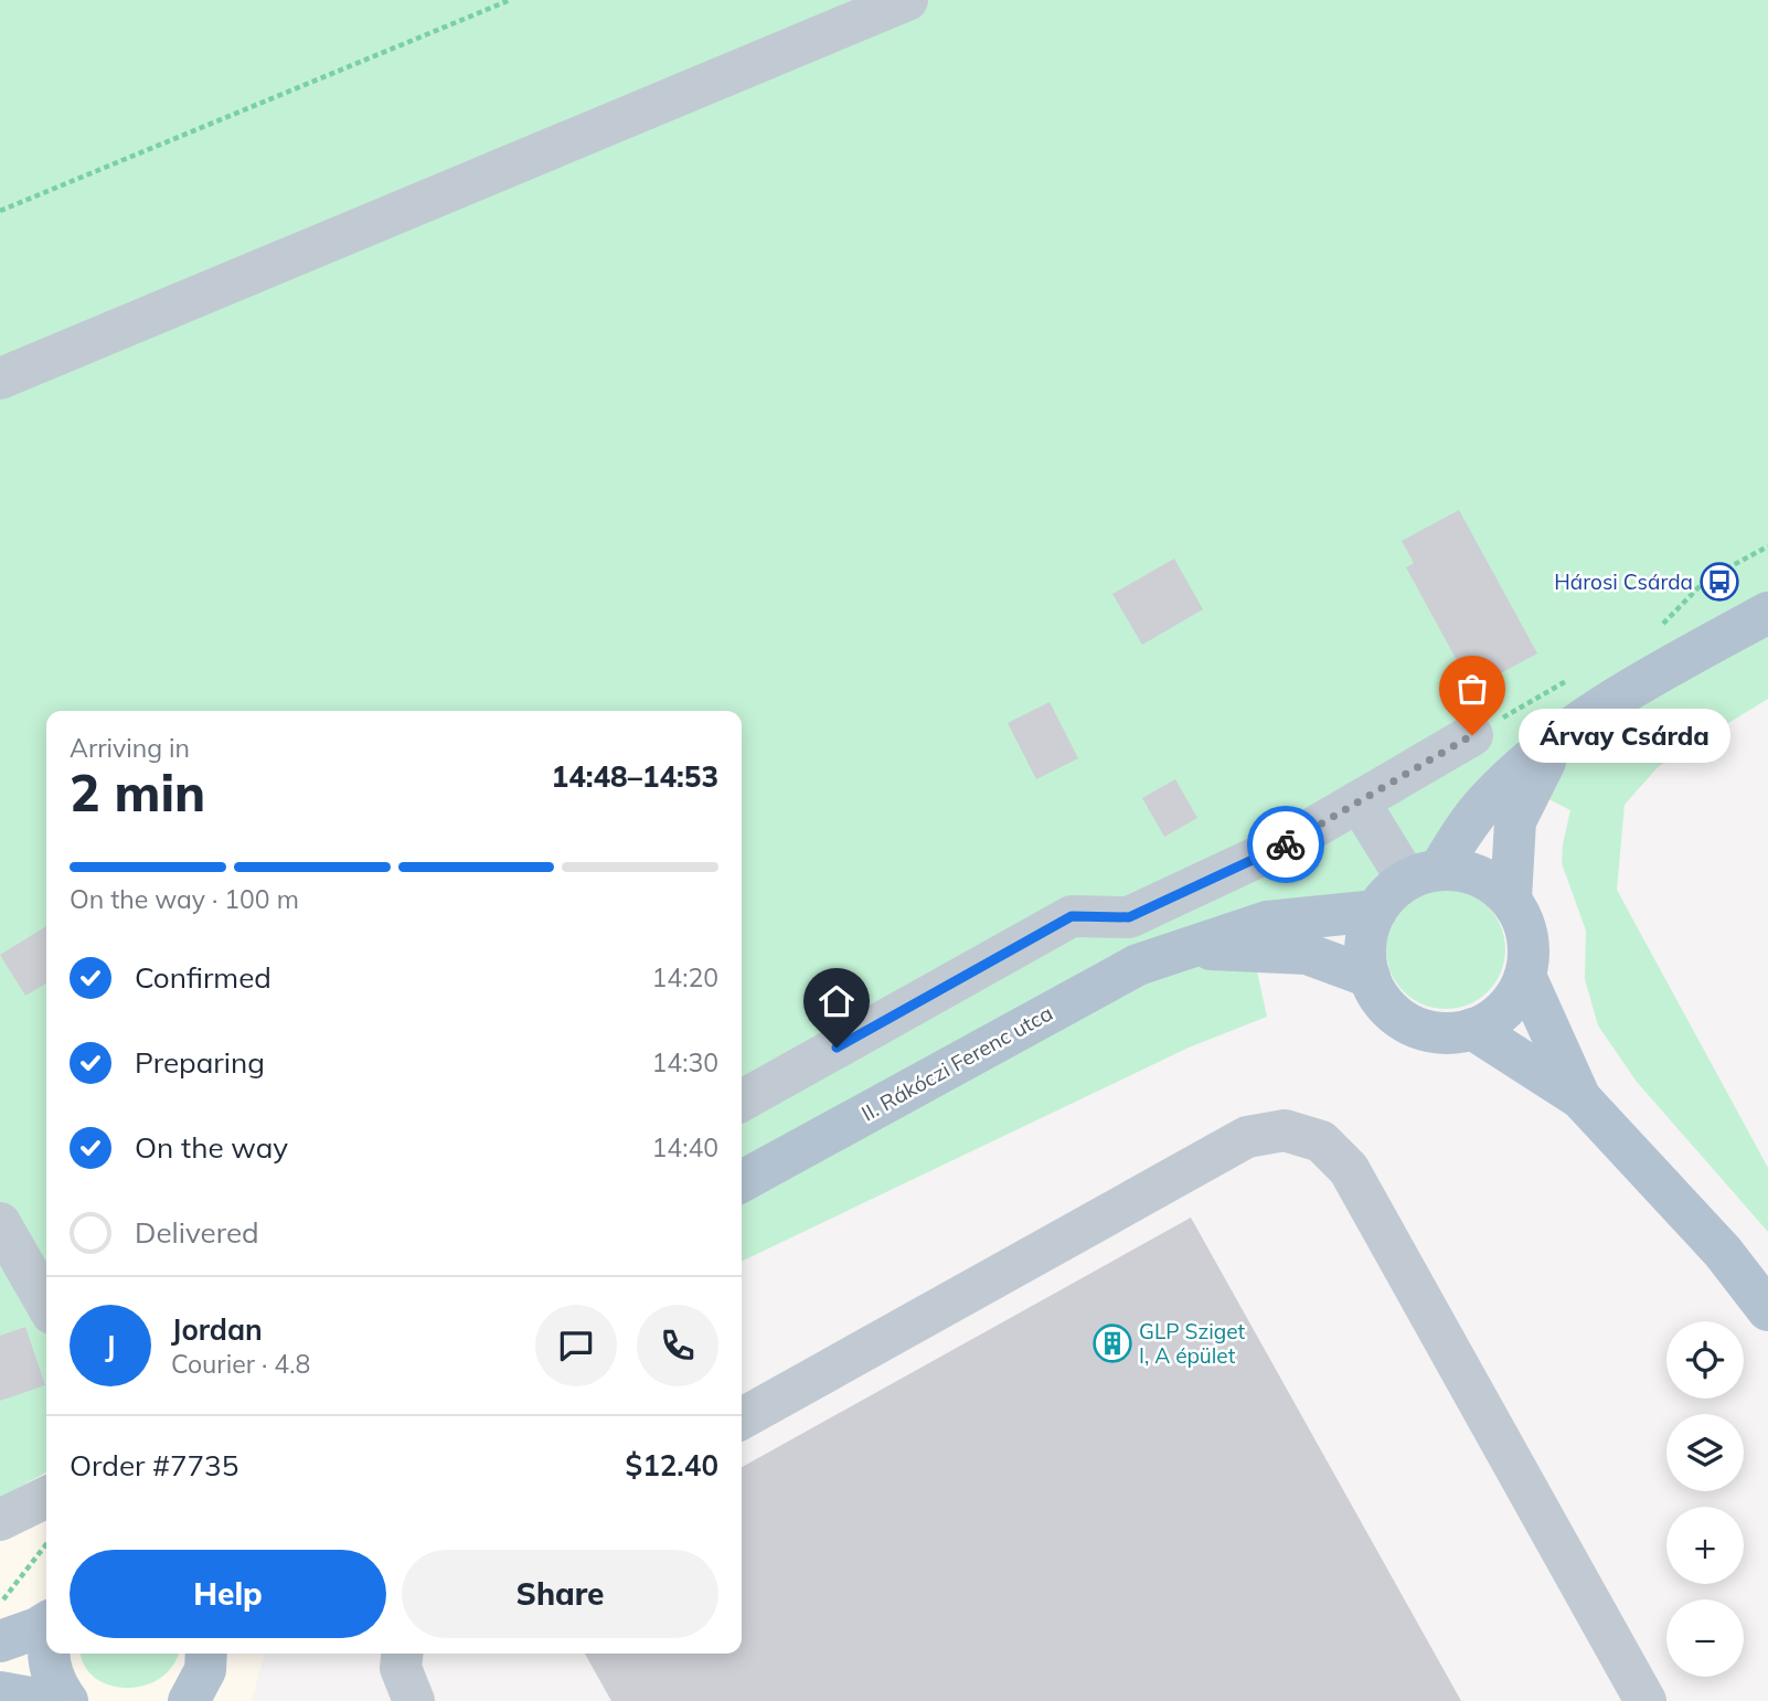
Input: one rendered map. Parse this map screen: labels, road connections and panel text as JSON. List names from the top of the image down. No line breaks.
{"streets":{"main road":["II. Rákóczi Ferenc utca"]},"places":{"bus stop":["Hárosi Csárda"],"other":["Árvay Csárda"],"building":["GLP Sziget I, A épület"]},"page":{"bubble":"Árvay Csárda","heading":["2 min","Arriving in","14:48–14:53"],"panel":["Jordan","Courier · 4.8","Order #7735","$12.40"],"bar":"On the way · 100 m","list":[["Confirmed","14:20"],["Preparing","14:30"],["On the way","14:40"],"Delivered"],"round":"J","map_buttons":["+","−"],"buttons":["Help","Share"]}}
